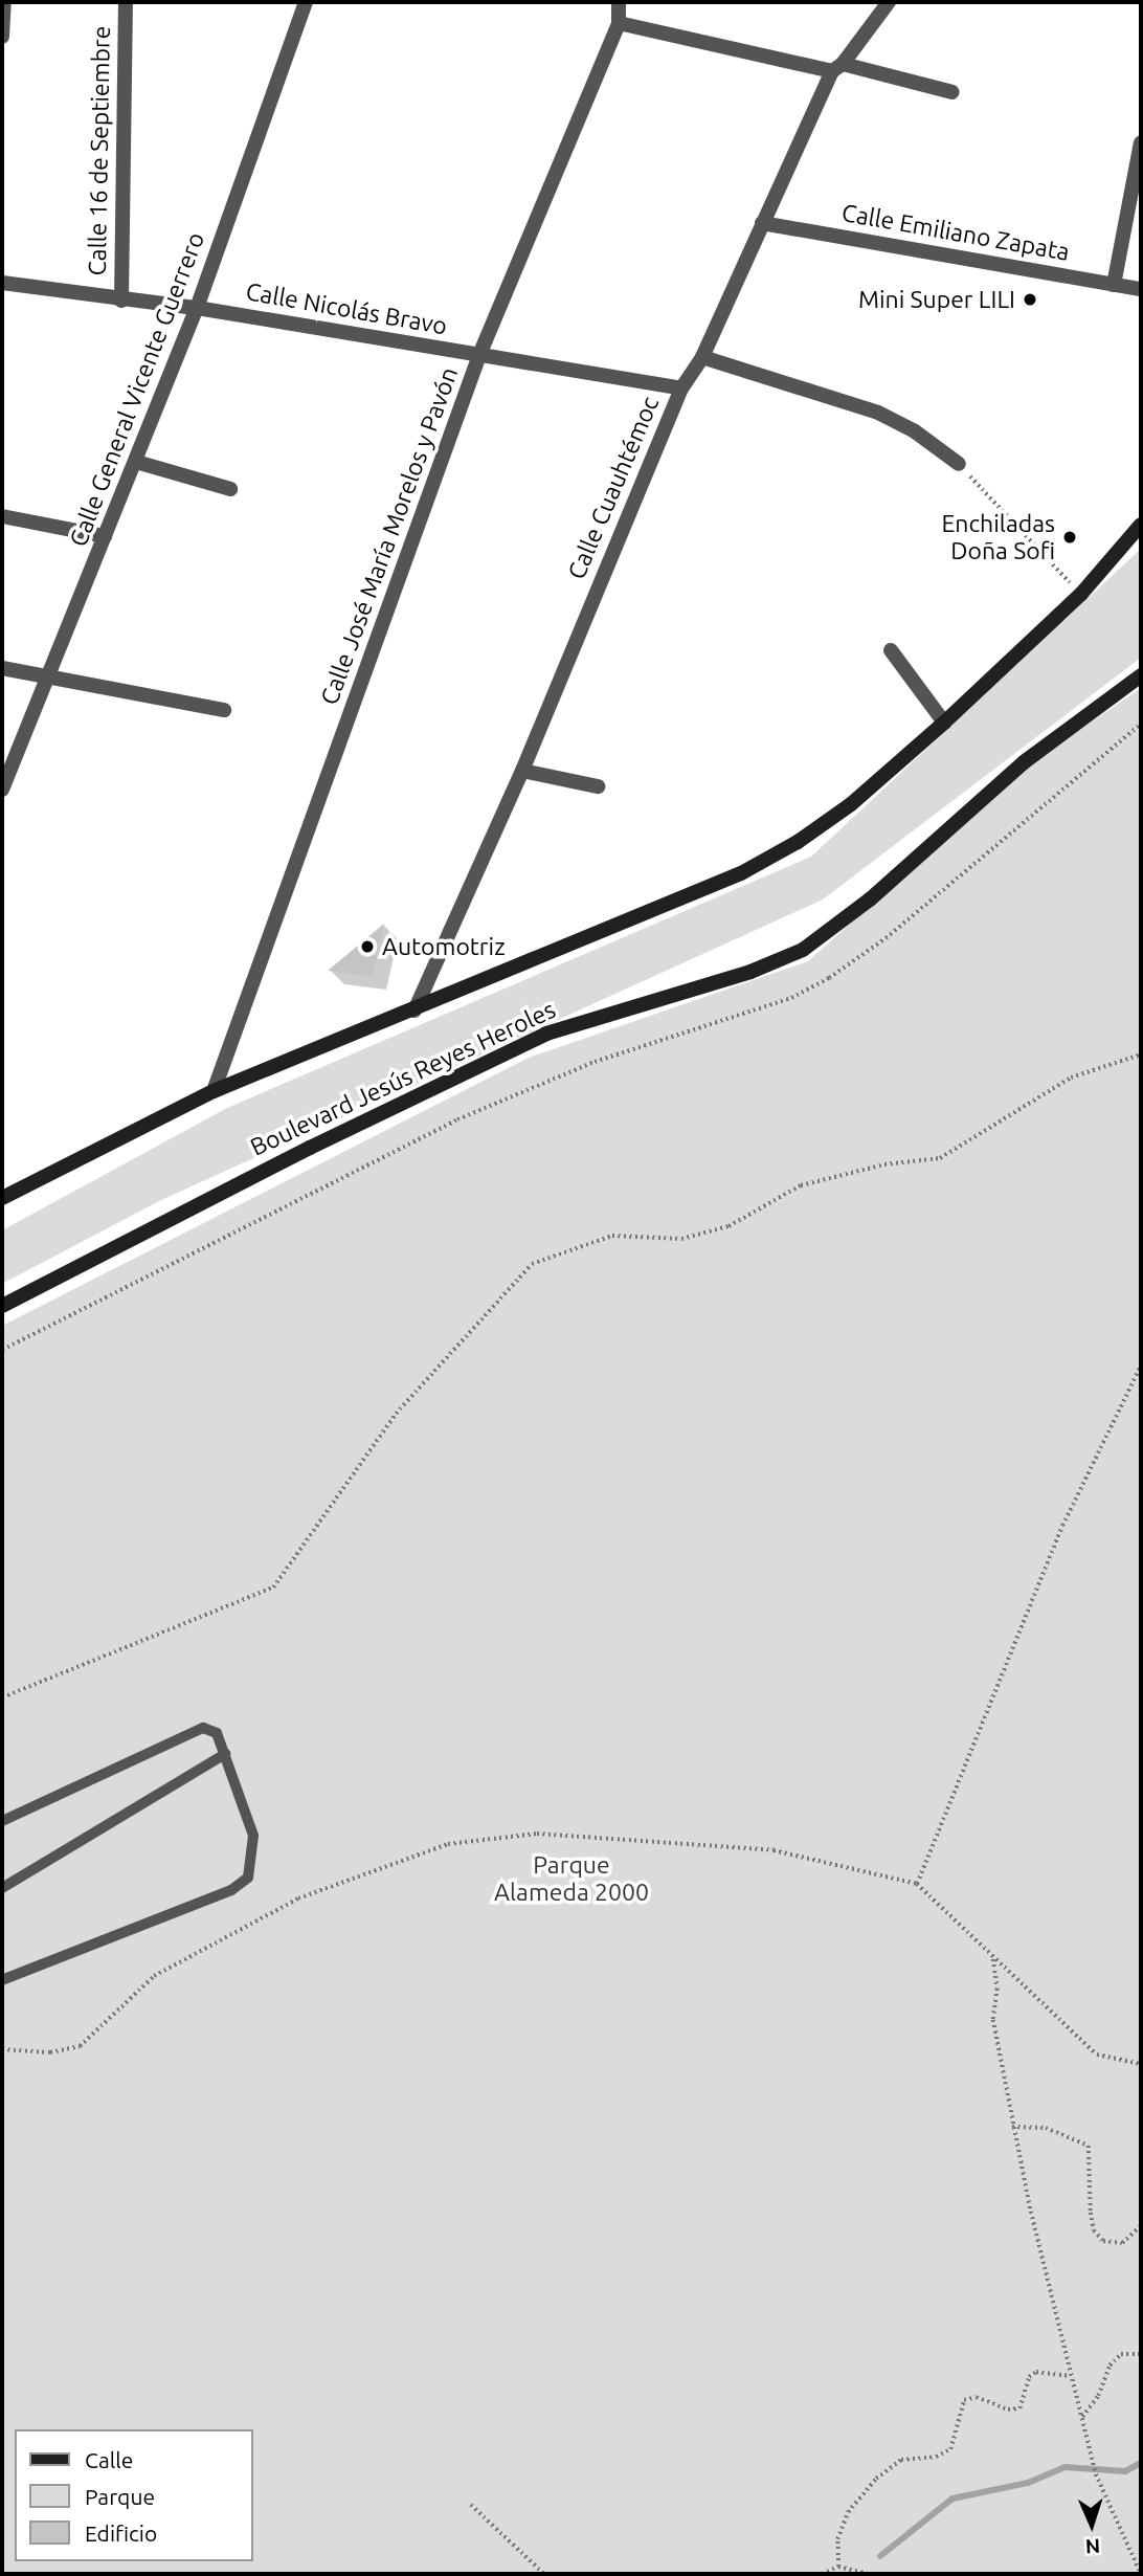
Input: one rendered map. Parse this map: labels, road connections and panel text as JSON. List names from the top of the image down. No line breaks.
{"streets":{"main road":["Boulevard Jesús Reyes Heroles"],"street":["Calle 16 de Septiembre","Calle Emiliano Zapata","Calle Nicolás Bravo","Calle General Vicente Guerrero","Calle Cuauhtémoc","Calle José María Morelos y Pavón"]},"crossings":[["Calle 16 de Septiembre","Calle Nicolás Bravo"],["Calle Emiliano Zapata","Calle Cuauhtémoc"],["Calle Nicolás Bravo","Calle General Vicente Guerrero"],["Calle Nicolás Bravo","Calle Cuauhtémoc"],["Calle Nicolás Bravo","Calle José María Morelos y Pavón"]],"parks":["Parque Alameda 2000"],"places":["Mini Super LILI","Enchiladas Doña Sofi","Automotriz"],"legend":["Calle","Parque","Edificio"],"north":"bottom"}
